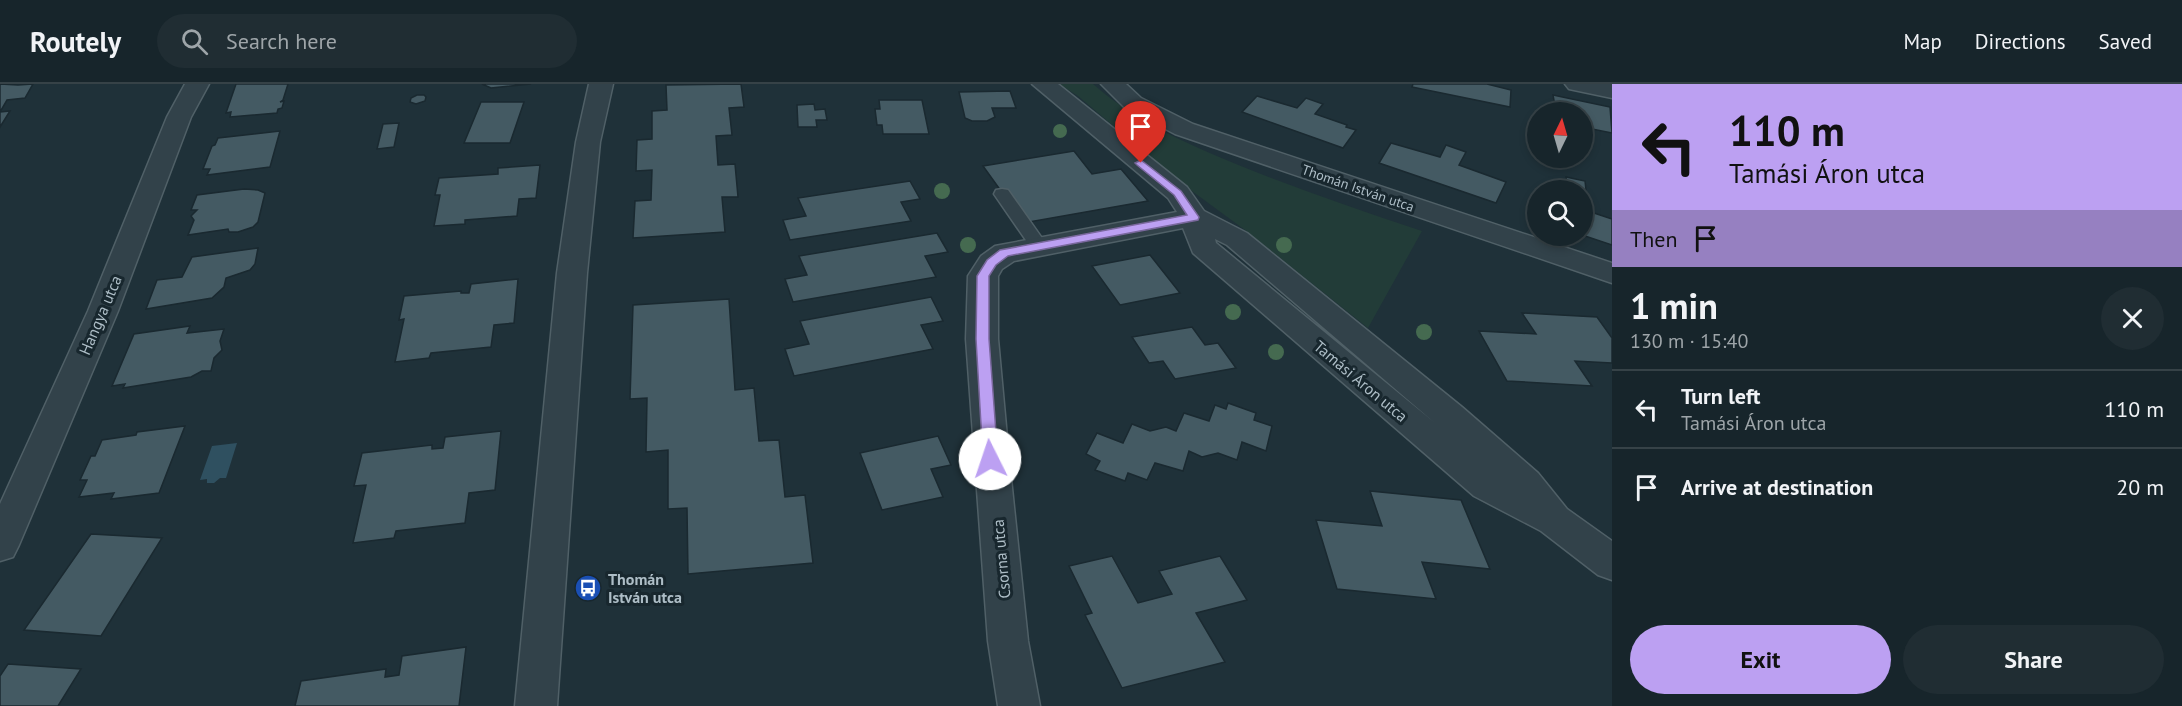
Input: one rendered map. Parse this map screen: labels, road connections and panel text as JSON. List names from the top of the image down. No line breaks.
{"streets":{"street":["Thomán István utca","Hangya utca","Tamási Áron utca","Csorna utca"]},"crossings":[["Tamási Áron utca","Csorna utca"]],"places":{"bus stop":["Thomán István utca"]},"north":"top","page":{"header":"Routely","search":"Search here","nav":["Map","Directions","Saved"],"turn":["110 m","Tamási Áron utca"],"then":"Then","heading":["1 min","130 m · 15:40"],"list":[{"name":"Turn left","note":"Tamási Áron utca","value":"110 m"},{"name":"Arrive at destination","value":"20 m"}],"buttons":["Exit","Share"]}}
